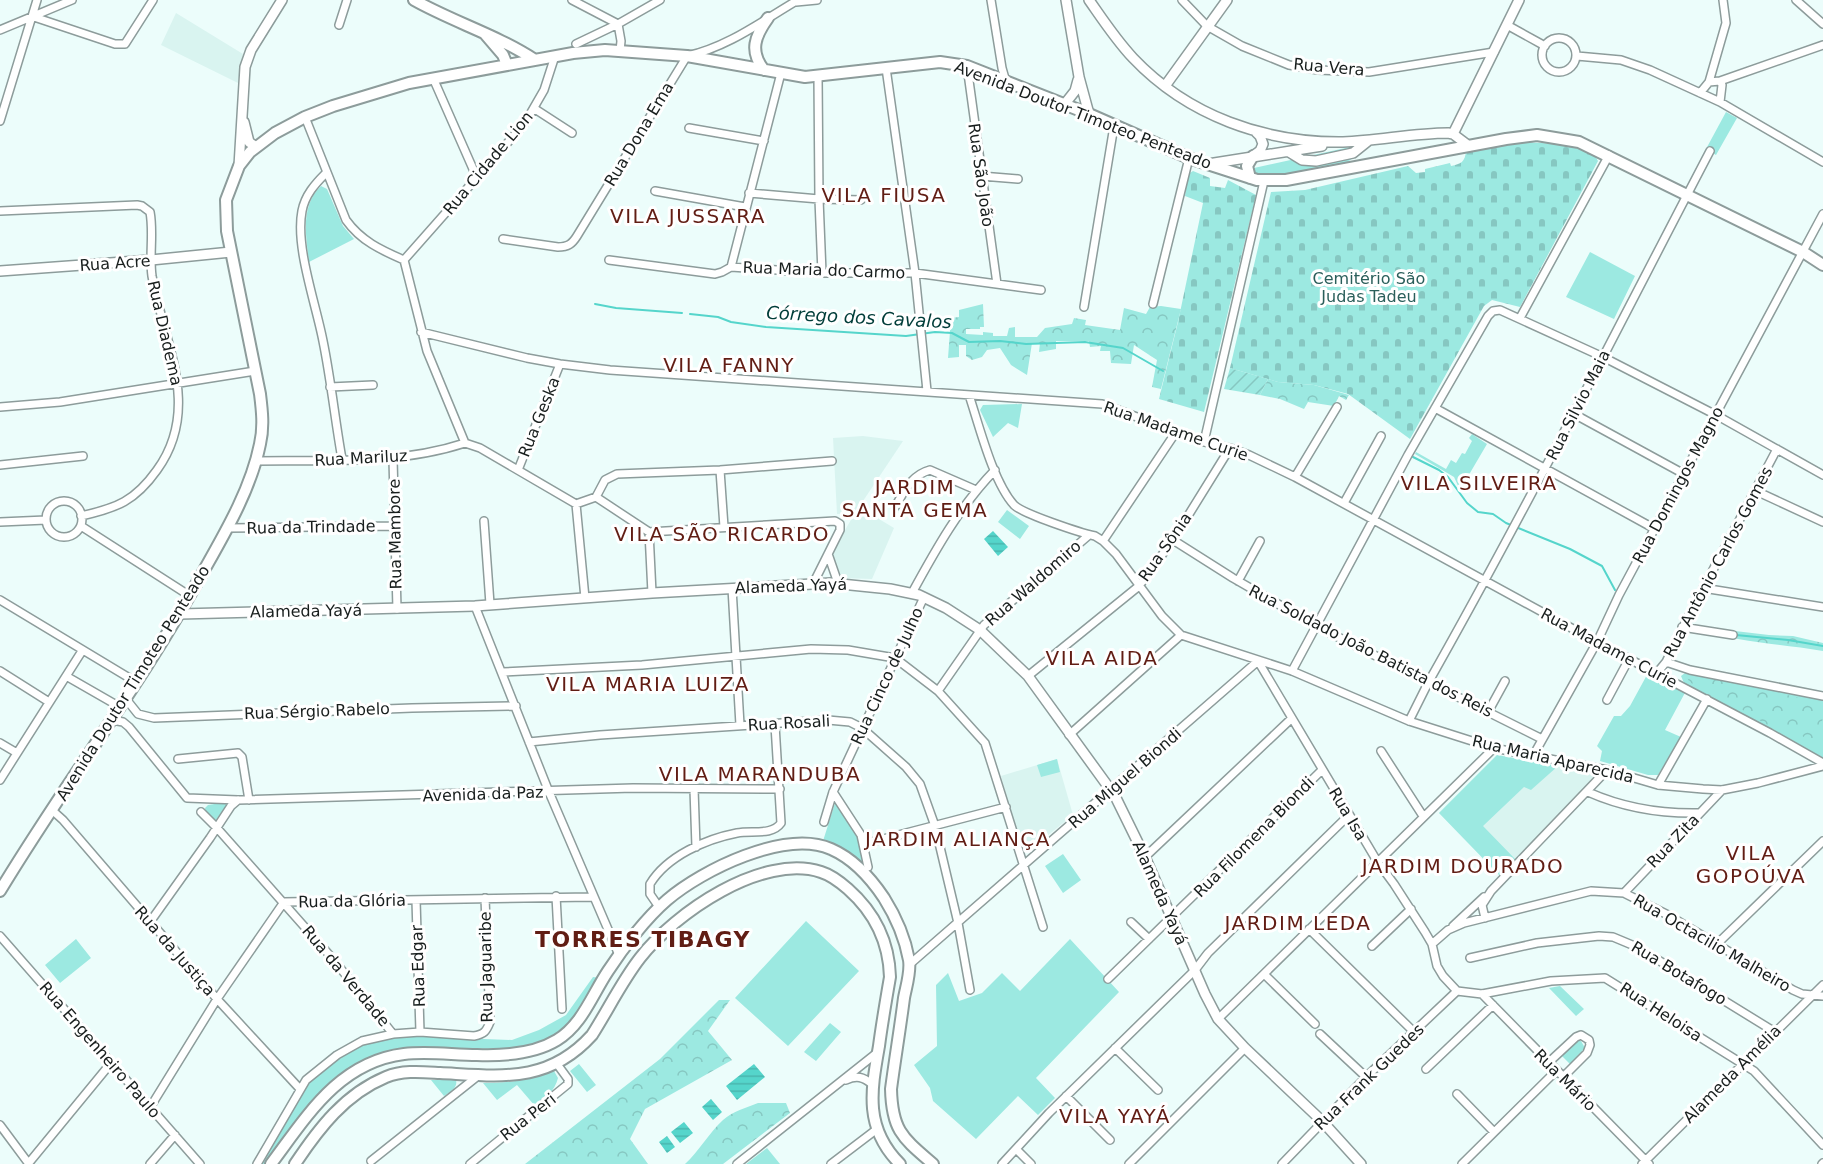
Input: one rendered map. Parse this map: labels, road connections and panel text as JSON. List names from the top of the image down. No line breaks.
{"streets":{"main road":["Avenida Doutor Timoteo Penteado"],"street":["Rua Vera","Rua Dona Ema","Rua Cidade Lion","Rua São João","Rua Acre","Rua Maria do Carmo","Rua Diadema","Rua Silvio Maia","Rua Geska","Rua Madame Curie","Rua Mariluz","Rua Domingos Magno","Rua da Trindade","Rua Mambore","Rua Sônia","Rua Antônio Carlos Gomes","Rua Waldomiro","Alameda Yayá","Rua Soldado João Batista dos Reis","Rua Cinco de Julho","Rua Sérgio Rabelo","Rua Rosali","Rua Maria Aparecida","Rua Miguel Biondi","Avenida da Paz","Rua Isa","Rua Filomena Biondi","Rua Zita","Rua da Glória","Rua Octacilio Malheiro","Rua da Justiça","Rua Edgar","Rua Jaguaribe","Rua Botafogo","Rua da Verdade","Rua Heloisa","Rua Engenheiro Paulo","Alameda Amélia","Rua Frank Guedes","Rua Mário","Rua Peri"]},"crossings":[["Avenida Doutor Timoteo Penteado","Rua Dona Ema"],["Avenida Doutor Timoteo Penteado","Rua Cidade Lion"],["Avenida Doutor Timoteo Penteado","Rua São João"],["Avenida Doutor Timoteo Penteado","Rua Acre"],["Avenida Doutor Timoteo Penteado","Rua Silvio Maia"],["Avenida Doutor Timoteo Penteado","Rua Mariluz"],["Avenida Doutor Timoteo Penteado","Rua Domingos Magno"],["Avenida Doutor Timoteo Penteado","Rua da Trindade"],["Avenida Doutor Timoteo Penteado","Alameda Yayá"],["Avenida Doutor Timoteo Penteado","Rua da Justiça"],["Rua São João","Rua Maria do Carmo"],["Rua Acre","Rua Diadema"],["Rua Silvio Maia","Rua Madame Curie"],["Rua Silvio Maia","Rua Soldado João Batista dos Reis"],["Rua Silvio Maia","Rua Maria Aparecida"],["Rua Geska","Rua Madame Curie"],["Rua Madame Curie","Rua Domingos Magno"],["Rua Madame Curie","Rua Sônia"],["Rua Madame Curie","Rua Antônio Carlos Gomes"],["Rua Madame Curie","Rua Maria Aparecida"],["Rua Mariluz","Rua Mambore"],["Rua Domingos Magno","Rua Soldado João Batista dos Reis"],["Rua Domingos Magno","Rua Maria Aparecida"],["Rua da Trindade","Rua Mambore"],["Rua Mambore","Alameda Yayá"],["Rua Sônia","Alameda Yayá"],["Rua Sônia","Rua Soldado João Batista dos Reis"],["Rua Waldomiro","Alameda Yayá"],["Alameda Yayá","Rua Cinco de Julho"],["Alameda Yayá","Rua Miguel Biondi"],["Alameda Yayá","Rua Filomena Biondi"],["Alameda Yayá","Rua Frank Guedes"],["Rua Cinco de Julho","Rua Rosali"],["Rua Rosali","Rua Miguel Biondi"],["Rua Maria Aparecida","Rua Miguel Biondi"],["Rua Maria Aparecida","Rua Isa"],["Rua Maria Aparecida","Rua Zita"],["Rua Miguel Biondi","Rua Isa"],["Rua Isa","Rua Filomena Biondi"],["Rua Isa","Rua Octacilio Malheiro"],["Rua Isa","Rua Heloisa"],["Rua Isa","Rua Frank Guedes"],["Rua Zita","Rua Octacilio Malheiro"],["Rua da Glória","Rua da Justiça"],["Rua da Glória","Rua Edgar"],["Rua da Glória","Rua Jaguaribe"],["Rua da Glória","Rua da Verdade"],["Rua da Glória","Rua Engenheiro Paulo"],["Rua Octacilio Malheiro","Alameda Amélia"],["Rua da Justiça","Rua Jaguaribe"],["Rua Edgar","Rua Jaguaribe"],["Rua Jaguaribe","Rua da Verdade"],["Rua Botafogo","Alameda Amélia"],["Rua Heloisa","Alameda Amélia"],["Rua Heloisa","Rua Frank Guedes"],["Rua Heloisa","Rua Mário"],["Alameda Amélia","Rua Mário"]],"districts":["VILA FIUSA","VILA JUSSARA","VILA FANNY","VILA SILVEIRA","JARDIM SANTA GEMA","VILA SÃO RICARDO","VILA AIDA","VILA MARIA LUIZA","VILA MARANDUBA","JARDIM ALIANÇA","VILA GOPOÚVA","JARDIM DOURADO","JARDIM LEDA","TORRES TIBAGY","VILA YAYÁ"],"water":["Córrego dos Cavalos"],"parks":["Cemitério São Judas Tadeu"]}
